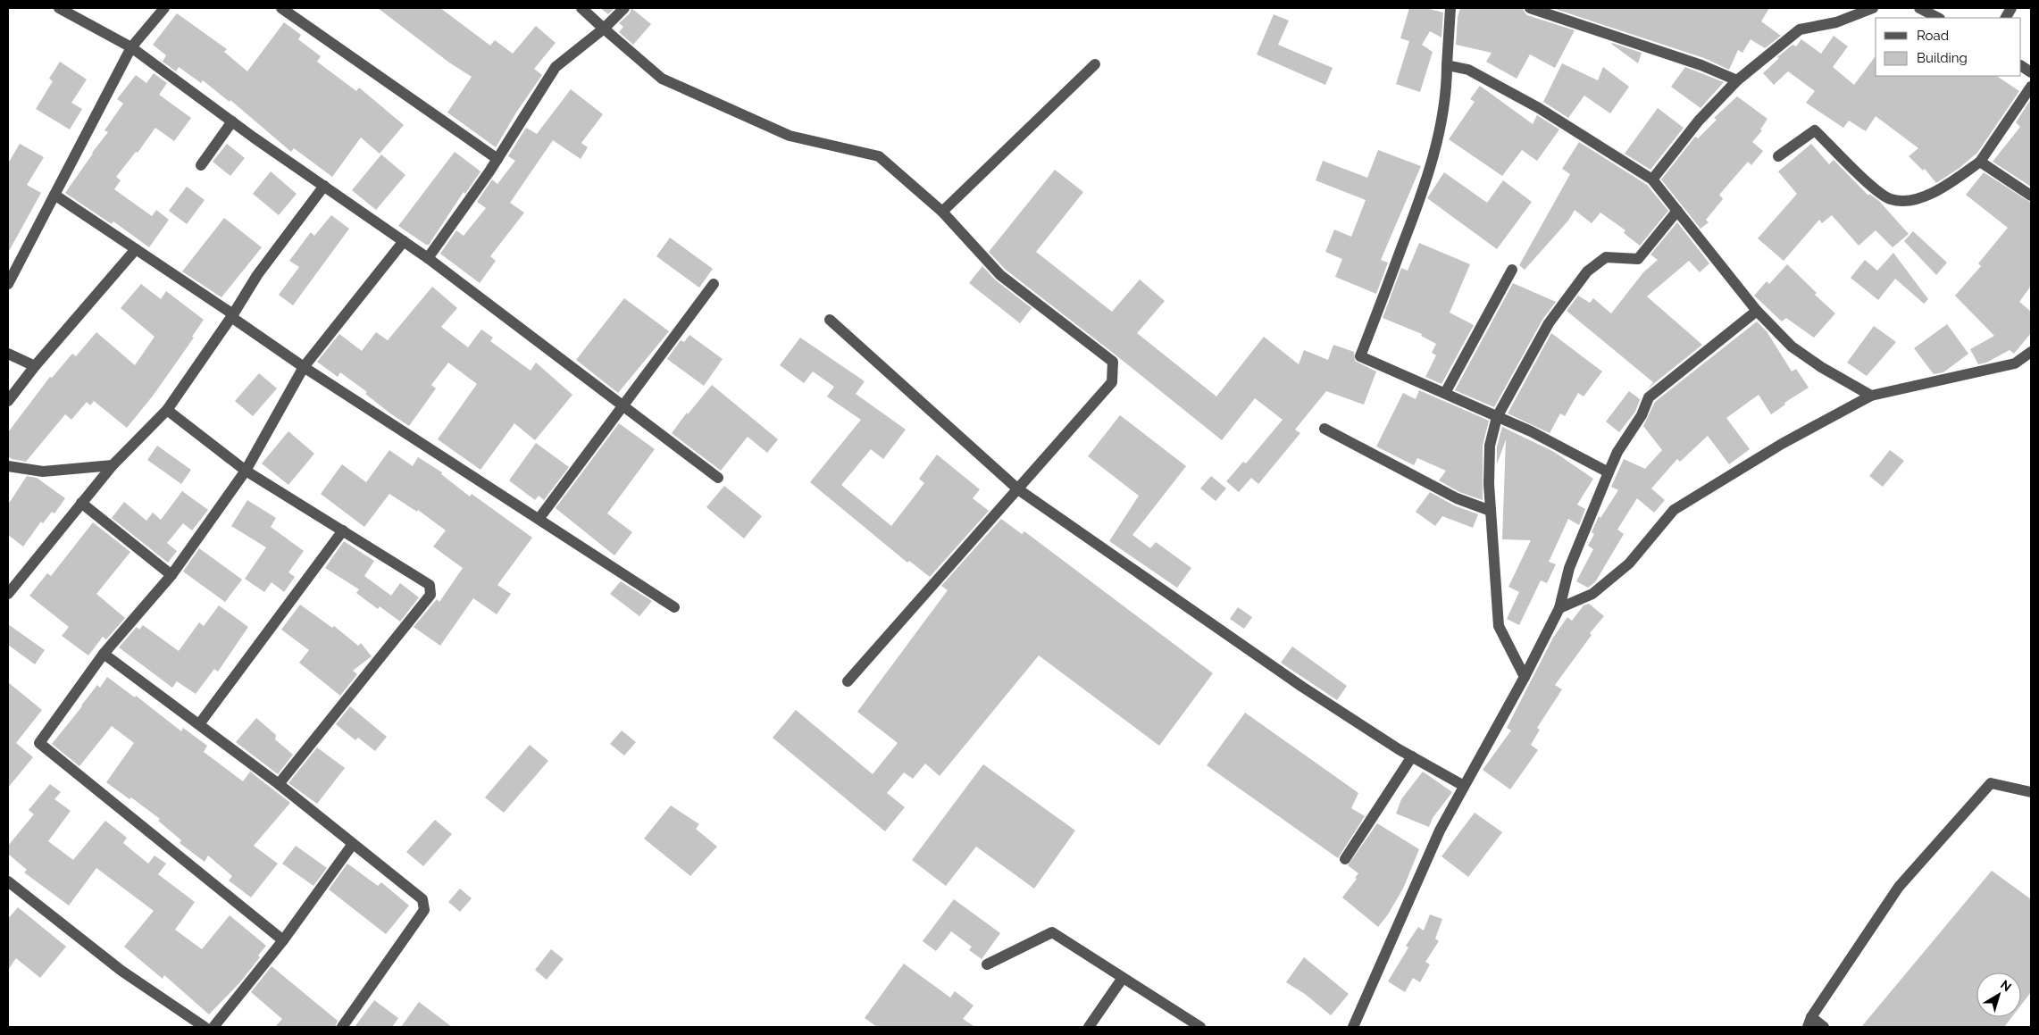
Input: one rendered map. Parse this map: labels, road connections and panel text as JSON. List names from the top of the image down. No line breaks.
{"legend":["Road","Building"],"north":"top right"}
